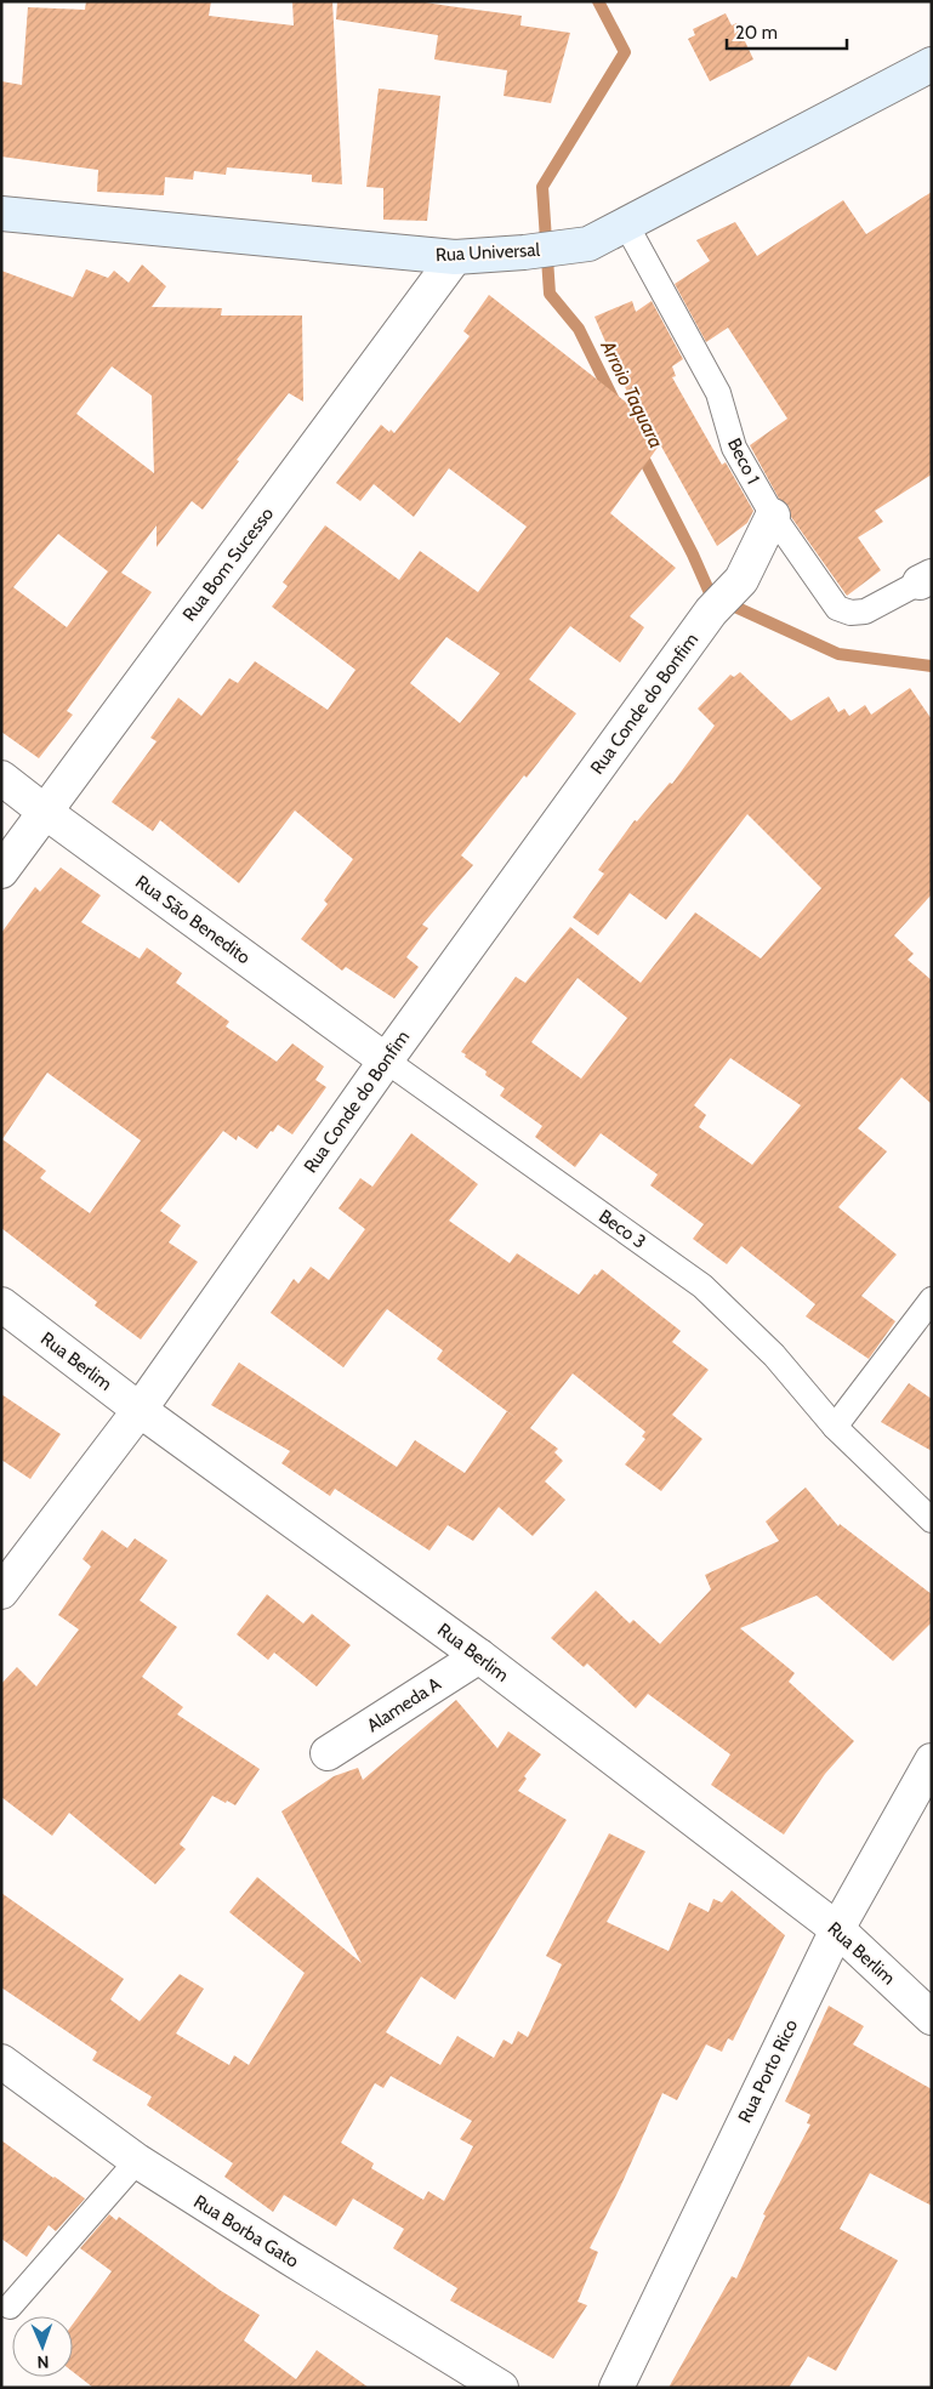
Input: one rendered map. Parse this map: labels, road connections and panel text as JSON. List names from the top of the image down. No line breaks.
{"streets":{"street":["Rua Universal","Rua Bom Sucesso","Rua Conde do Bonfim","Rua São Benedito","Rua Berlim","Alameda A","Rua Porto Rico","Rua Borba Gato"],"lane":["Beco 1","Beco 3"]},"crossings":[["Rua Universal","Beco 1"],["Rua Universal","Rua Bom Sucesso"],["Beco 1","Rua Conde do Bonfim"],["Rua Bom Sucesso","Rua São Benedito"],["Rua Conde do Bonfim","Rua São Benedito"],["Rua Conde do Bonfim","Beco 3"],["Rua Conde do Bonfim","Rua Berlim"],["Rua São Benedito","Beco 3"],["Rua Berlim","Alameda A"],["Rua Berlim","Rua Porto Rico"]],"water":["Arroio Taquara"],"scale_bar":"20 m","north":"bottom"}
